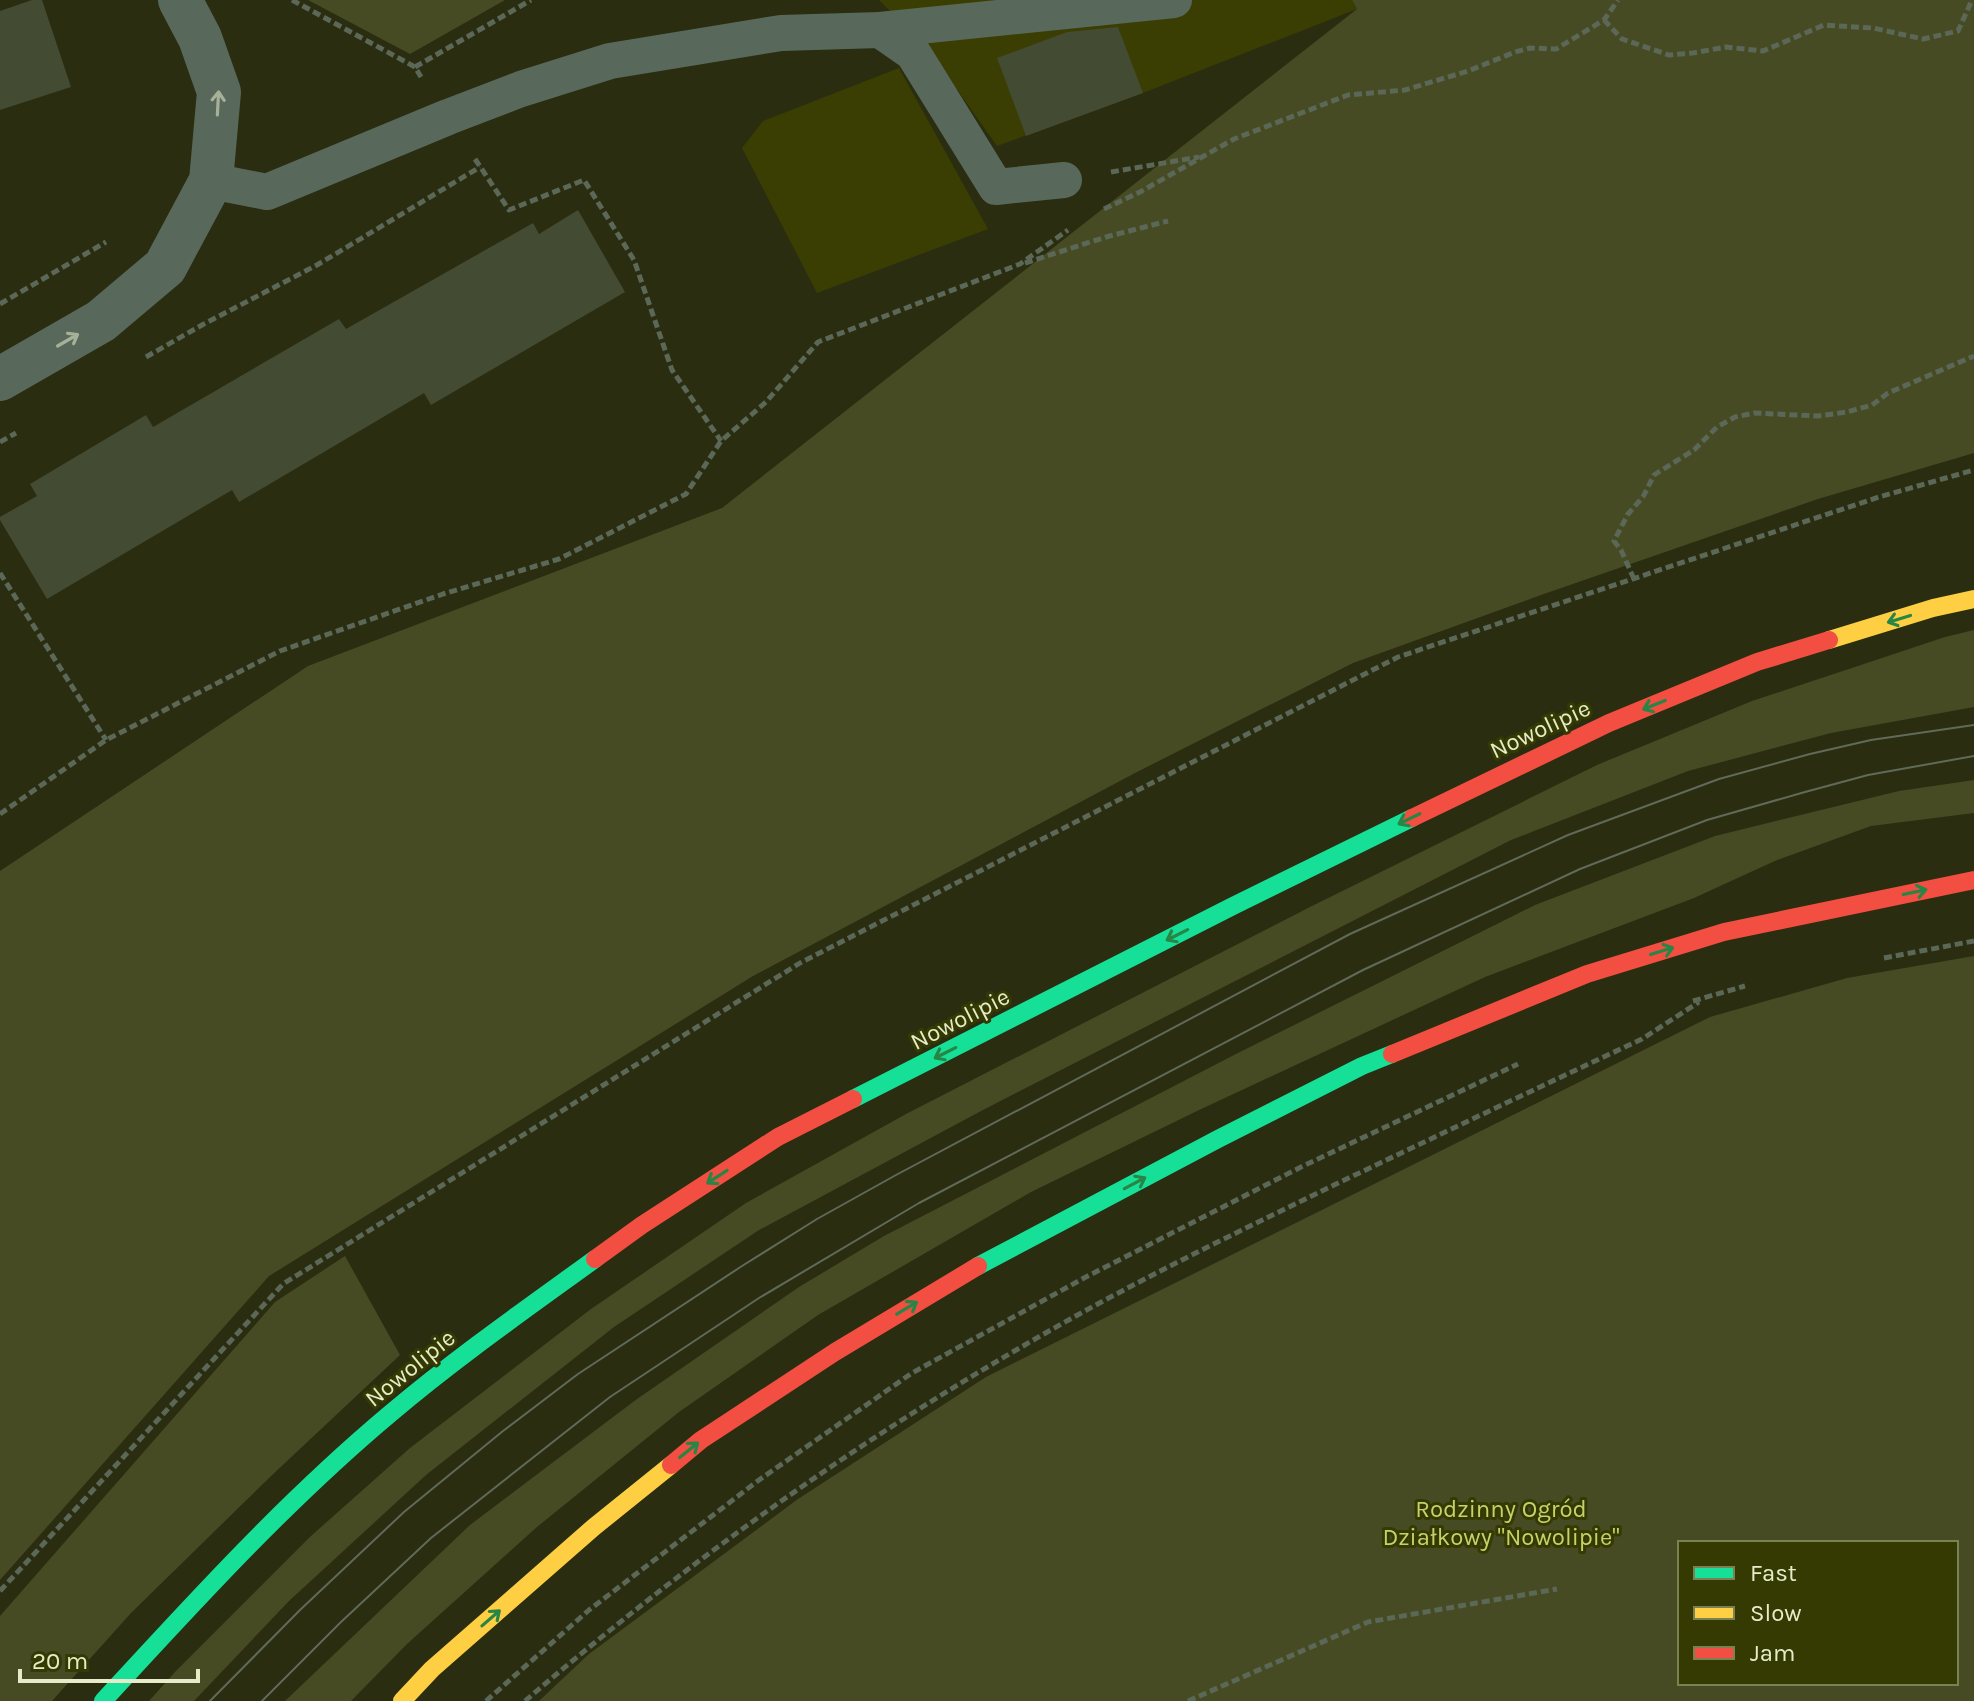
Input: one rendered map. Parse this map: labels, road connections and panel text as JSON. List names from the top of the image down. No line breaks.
{"streets":{"main road":["Nowolipie"]},"one_way":["Nowolipie"],"parks":["Rodzinny Ogród Działkowy \"Nowolipie\""],"legend":["Fast","Slow","Jam"],"scale_bar":"20 m"}
